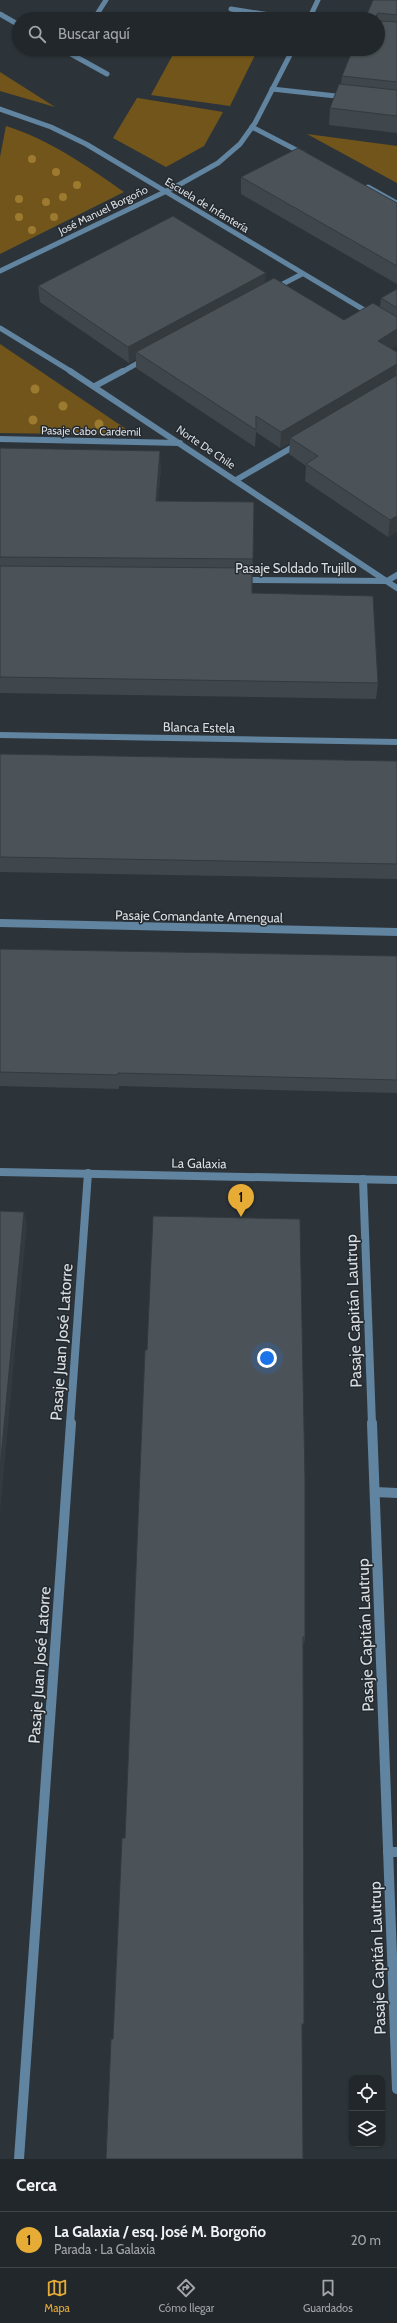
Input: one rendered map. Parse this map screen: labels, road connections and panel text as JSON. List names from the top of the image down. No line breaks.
{"streets":{"street":["Escuela de Infantería","José Manuel Borgoño","Pasaje Cabo Cardemil","Norte De Chile","Pasaje Soldado Trujillo","Blanca Estela","Pasaje Comandante Amengual","La Galaxia","Pasaje Capitán Lautrup","Pasaje Juan José Latorre"]},"crossings":[["Escuela de Infantería","José Manuel Borgoño"],["Pasaje Cabo Cardemil","Norte De Chile"],["Norte De Chile","Pasaje Soldado Trujillo"],["La Galaxia","Pasaje Capitán Lautrup"],["La Galaxia","Pasaje Juan José Latorre"]],"page":{"search":"Buscar aquí","pins":"1","heading":"Cerca","list":[{"mark":"1","name":"La Galaxia / esq. José M. Borgoño","note":"Parada · La Galaxia","value":"20 m"}],"nav":["Mapa","Cómo llegar","Guardados"]}}
